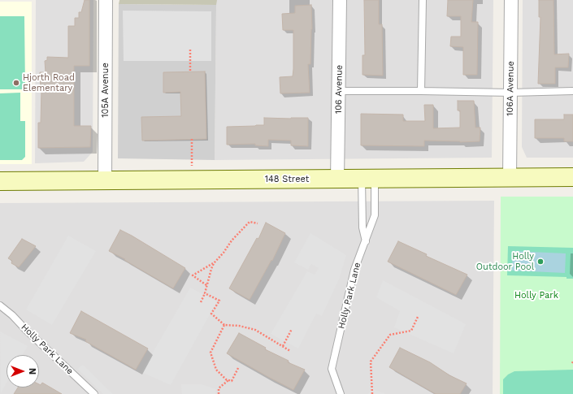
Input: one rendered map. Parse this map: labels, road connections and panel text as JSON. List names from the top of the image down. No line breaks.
{"streets":{"main road":["148 Street"],"street":["106A Avenue","106 Avenue","105A Avenue"],"lane":["Holly Park Lane"]},"crossings":[["106A Avenue","148 Street"],["106 Avenue","148 Street"],["105A Avenue","148 Street"],["148 Street","Holly Park Lane"]],"parks":["Holly Park"],"places":["Hjorth Road Elementary","Holly Outdoor Pool"],"north":"right"}
